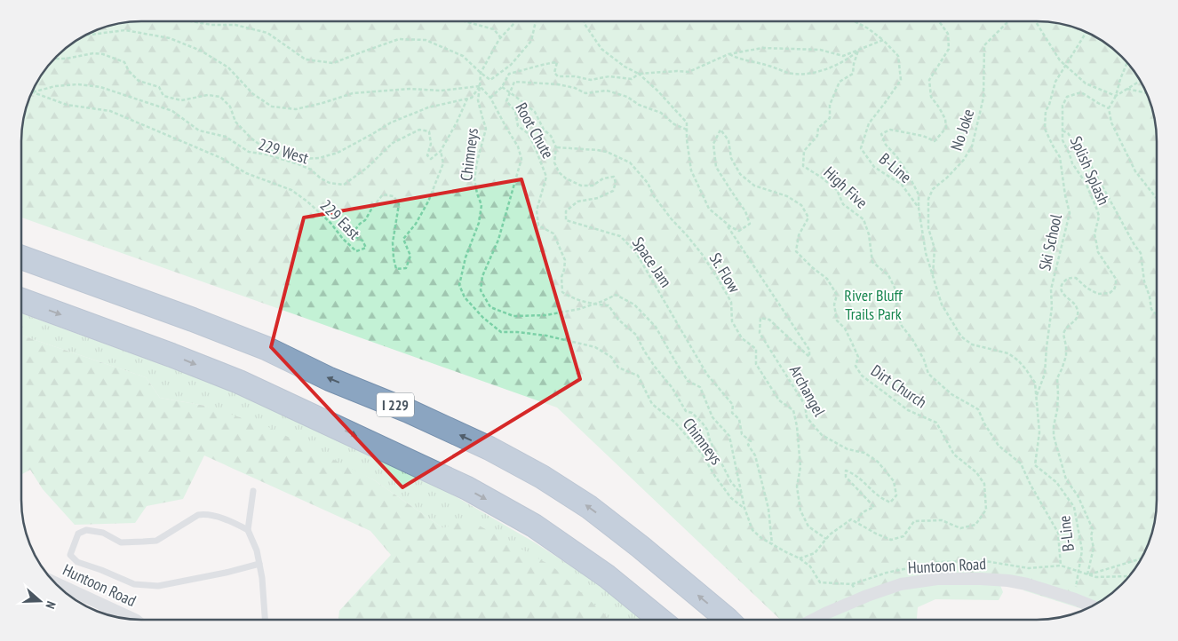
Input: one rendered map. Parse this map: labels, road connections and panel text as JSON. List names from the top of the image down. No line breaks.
{"streets":{"highway":["I 229"],"street":["Huntoon Road"],"path":["No Joke","Root Chute","229 West","Chimneys","B-Line","Splish Splash","High Five","229 East","Ski School","Space Jam","St. Flow","Dirt Church","Archangel"]},"crossings":[["No Joke","B-Line"],["Root Chute","Dirt Church"],["229 West","229 East"],["B-Line","Splish Splash"],["B-Line","Ski School"],["Space Jam","St. Flow"],["Dirt Church","Archangel"]],"parks":["River Bluff Trails Park"],"north":"right"}
